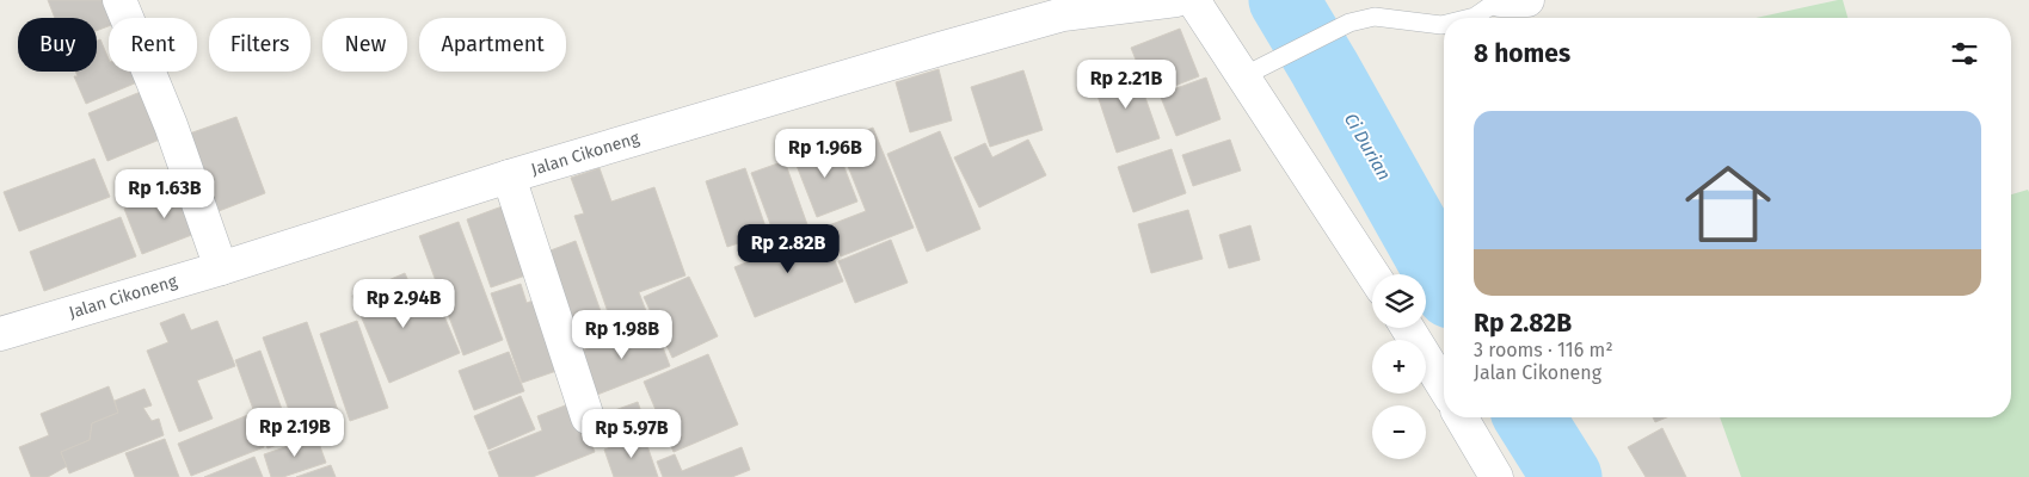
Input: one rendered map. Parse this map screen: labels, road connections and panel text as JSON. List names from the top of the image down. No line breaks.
{"streets":{"street":["Jalan Cikoneng"]},"water":["Ci Durian"],"page":{"chip":["Buy","Rent","Filters","New","Apartment"],"heading":"8 homes","price":["Rp 2.21B","Rp 1.96B","Rp 1.63B","Rp 2.82B","Rp 2.94B","Rp 1.98B","Rp 2.19B","Rp 5.97B"],"list":[{"name":"Rp 2.82B","note":"3 rooms · 116 m² · Jalan Cikoneng"}],"map_buttons":["+","−"]}}
